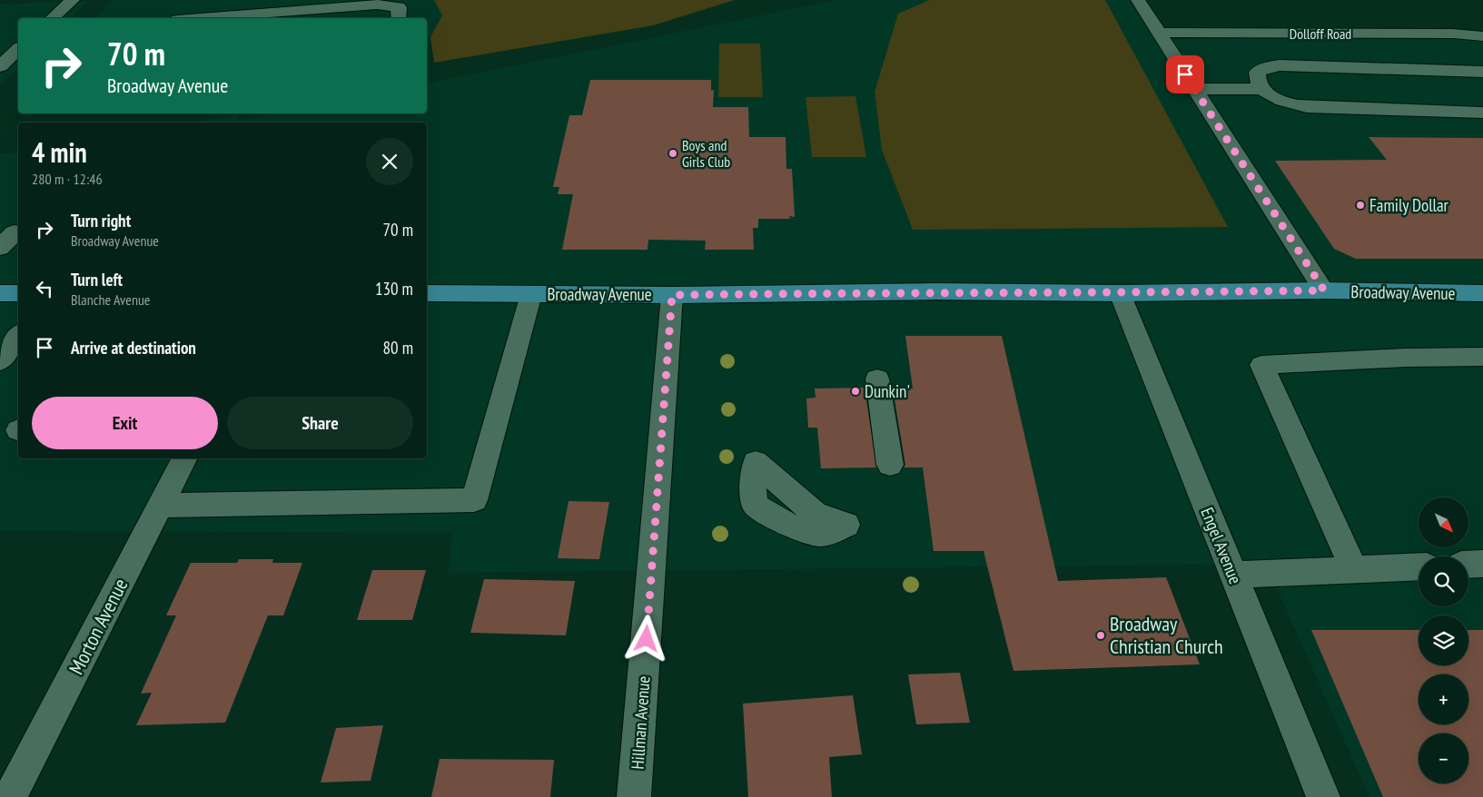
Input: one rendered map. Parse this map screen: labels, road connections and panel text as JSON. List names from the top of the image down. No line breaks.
{"streets":{"main road":["Broadway Avenue"],"street":["Dolloff Road","Engel Avenue","Morton Avenue","Hillman Avenue"]},"crossings":[["Broadway Avenue","Engel Avenue"],["Broadway Avenue","Hillman Avenue"]],"places":["Boys and Girls Club","Family Dollar","Dunkin'","Broadway Christian Church"],"north":"bottom right","page":{"turn":["70 m","Broadway Avenue"],"heading":["4 min","280 m · 12:46"],"list":[{"name":"Turn right","note":"Broadway Avenue","value":"70 m"},{"name":"Turn left","note":"Blanche Avenue","value":"130 m"},{"name":"Arrive at destination","value":"80 m"}],"buttons":["Exit","Share"],"map_buttons":["+","−"]}}
